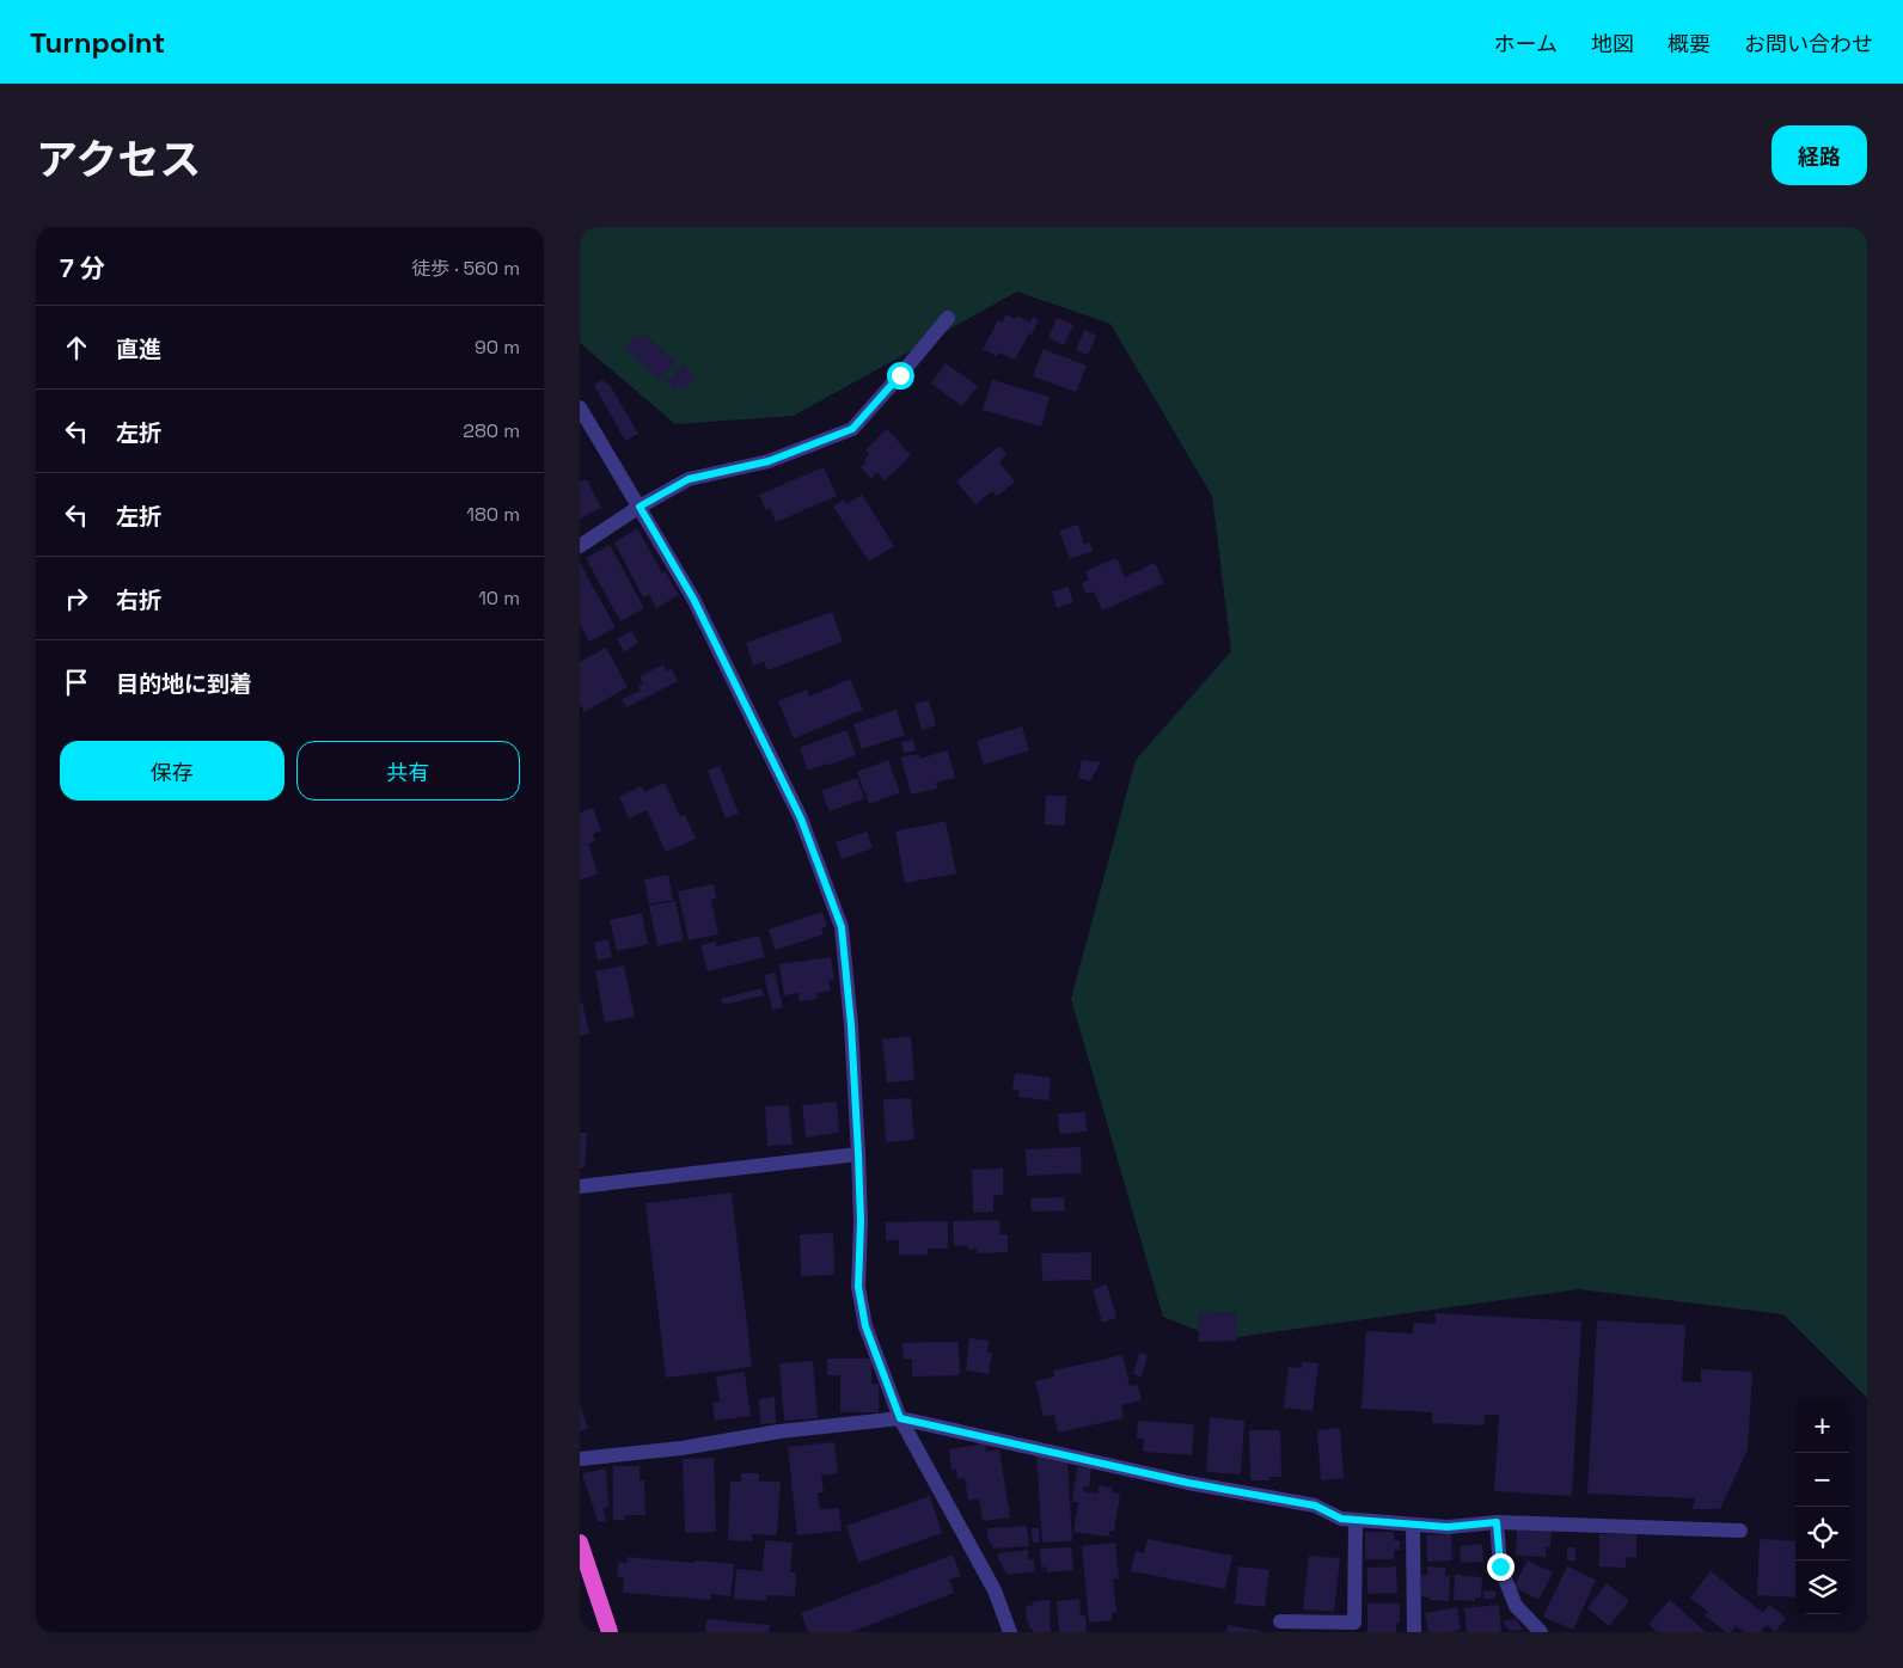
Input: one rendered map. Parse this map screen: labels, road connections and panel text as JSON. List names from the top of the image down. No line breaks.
{"page":{"header":"Turnpoint","nav":["ホーム","地図","概要","お問い合わせ"],"title":"アクセス","buttons":["経路",["保存","共有"]],"heading":["7 分","徒歩 · 560 m"],"list":[["直進","90 m"],["左折","280 m"],["左折","180 m"],["右折","10 m"],"目的地に到着"],"map_buttons":["+","−"]}}
